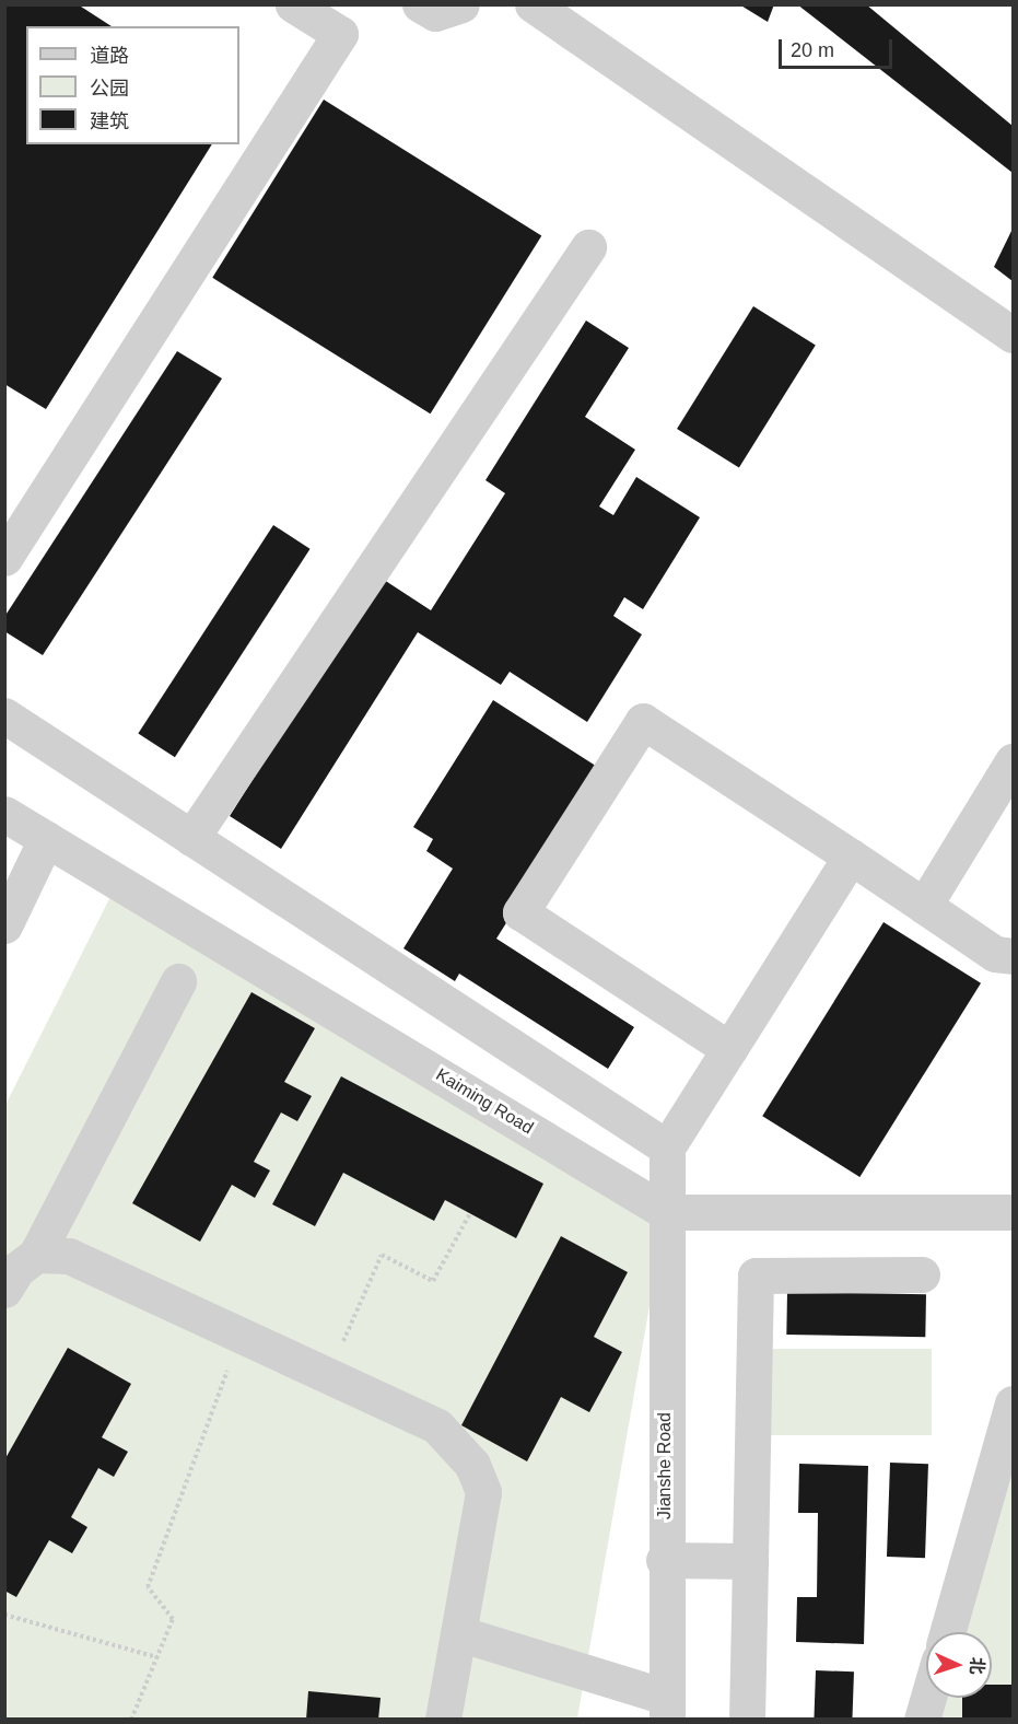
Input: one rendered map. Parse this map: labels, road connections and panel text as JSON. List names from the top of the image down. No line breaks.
{"streets":{"street":["Kaiming Road","Jianshe Road"]},"crossings":[["Kaiming Road","Jianshe Road"]],"legend":["道路","公园","建筑"],"scale_bar":"20 m","north":"right"}
